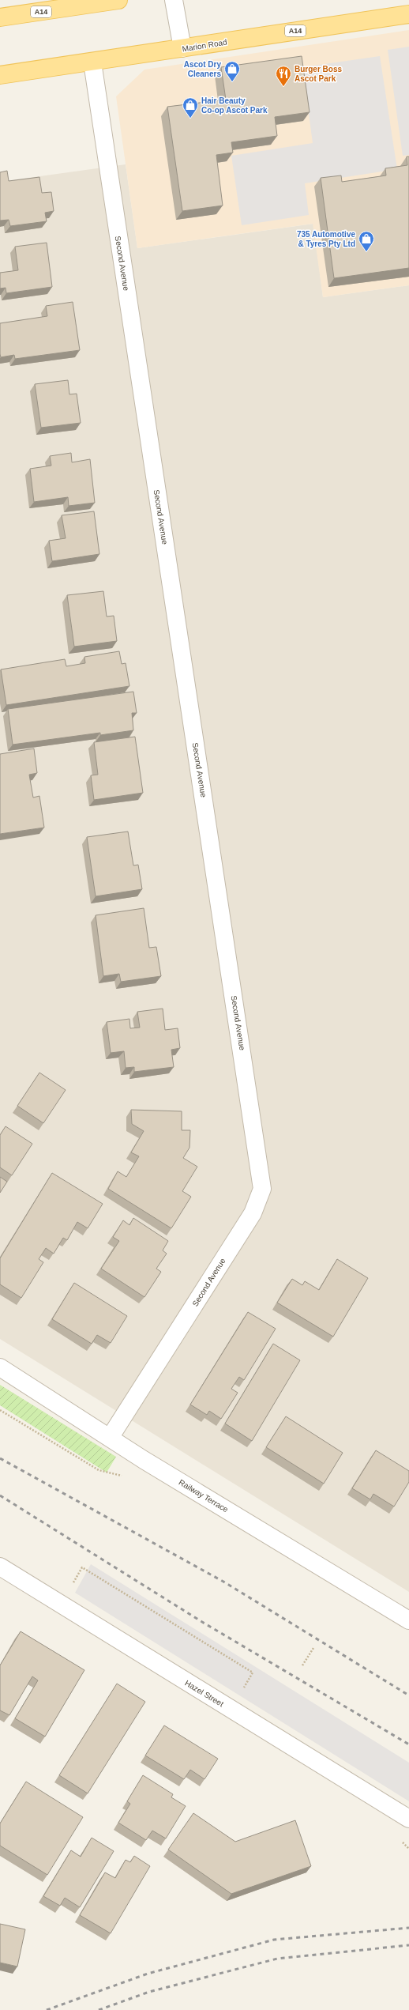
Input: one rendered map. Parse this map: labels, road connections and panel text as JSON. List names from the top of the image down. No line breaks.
{"streets":{"main road":["A14","Marion Road"],"street":["Second Avenue","Railway Terrace","Hazel Street"]},"crossings":[["Marion Road","Second Avenue"],["Second Avenue","Railway Terrace"]],"places":{"shop":["Ascot Dry Cleaners","Hair Beauty Co-op Ascot Park","735 Automotive & Tyres Pty Ltd"],"restaurant":["Burger Boss Ascot Park"]}}
